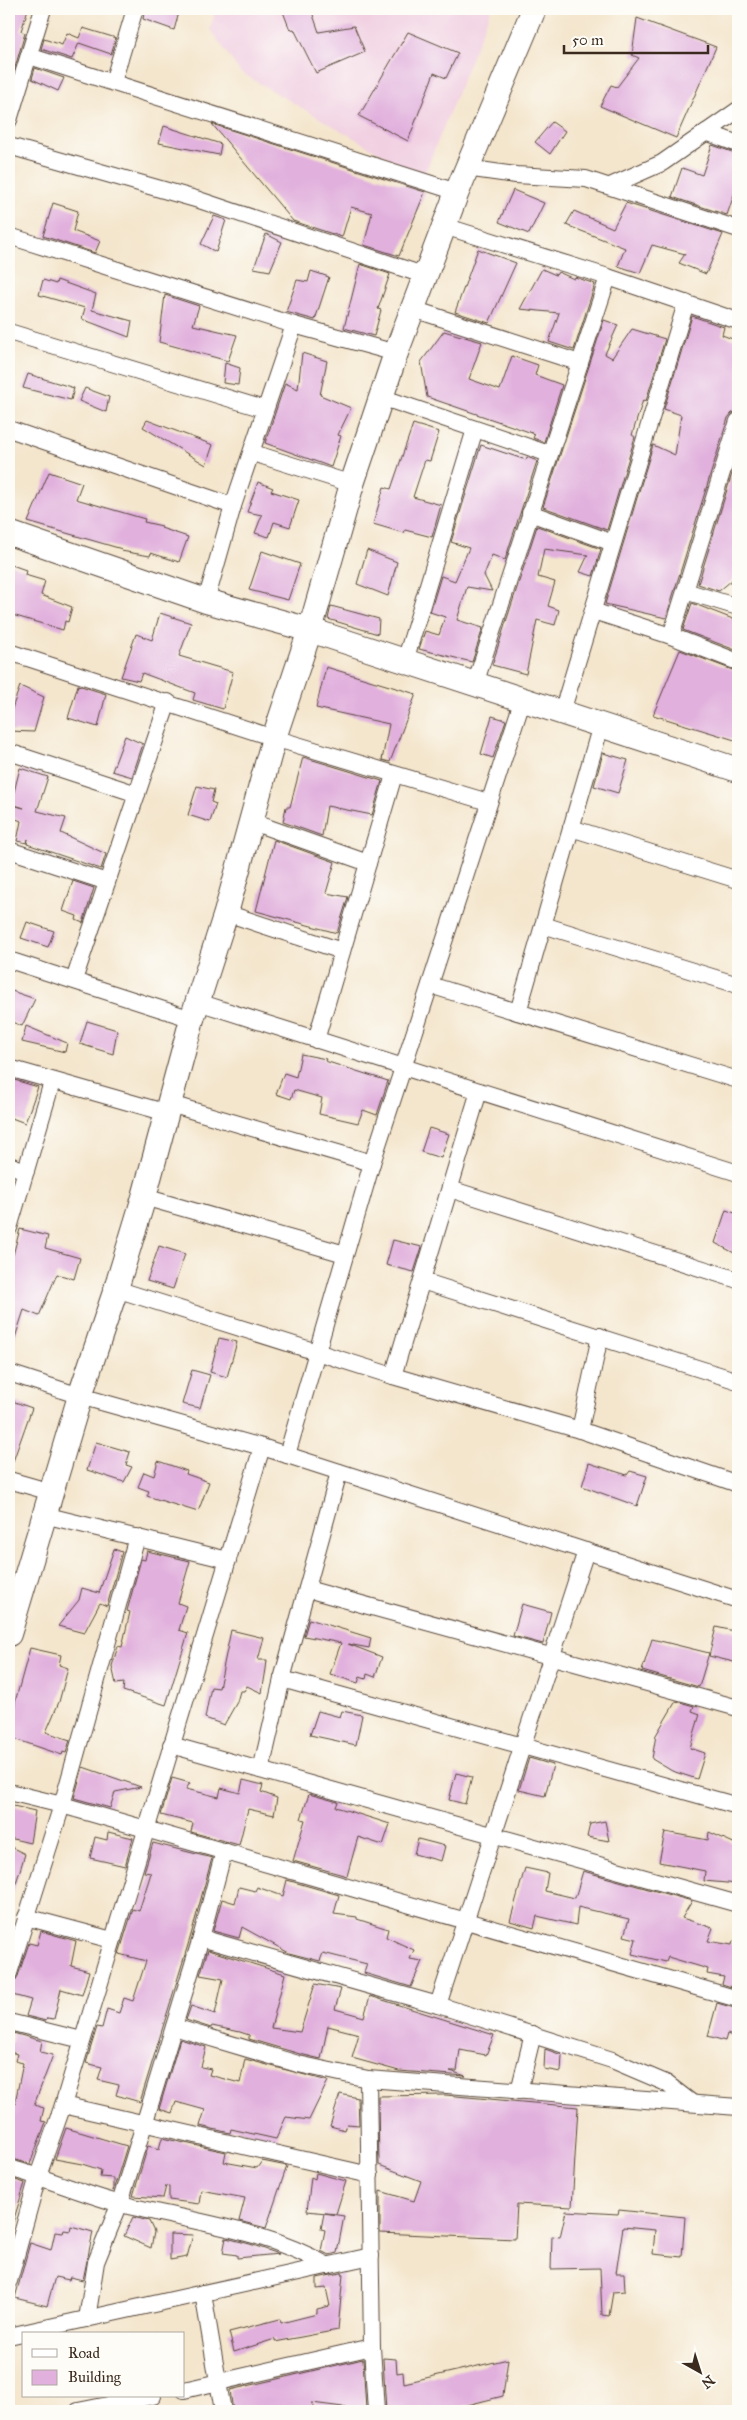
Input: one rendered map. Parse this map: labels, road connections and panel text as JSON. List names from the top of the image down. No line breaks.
{"legend":["Road","Building"],"scale_bar":"50 m","north":"bottom right"}
